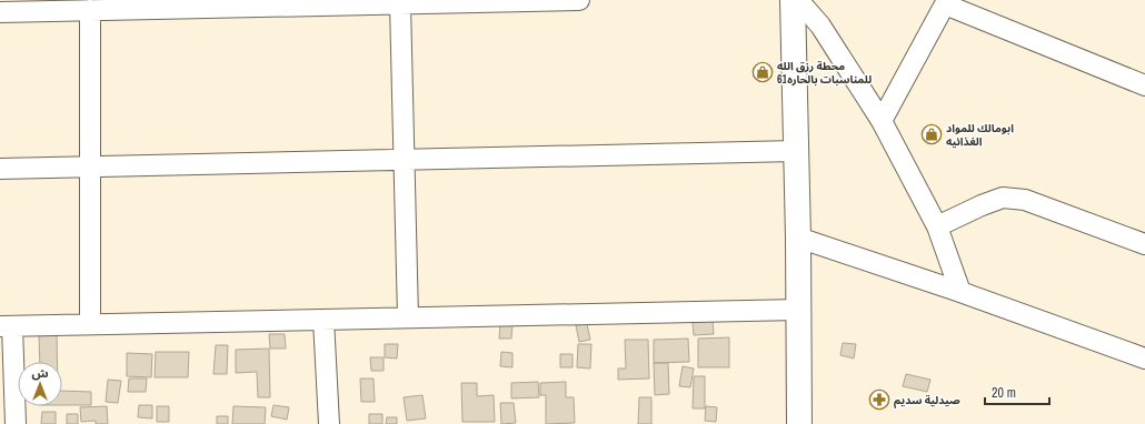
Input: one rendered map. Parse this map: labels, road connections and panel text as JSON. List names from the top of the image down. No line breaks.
{"places":{"shop":["محطة رزق الله للمناسبات بالحاره61","ابومالك للمواد الغذائيه"],"pharmacy":["صيدلية سديم"]},"scale_bar":"20 m","north":"top"}
